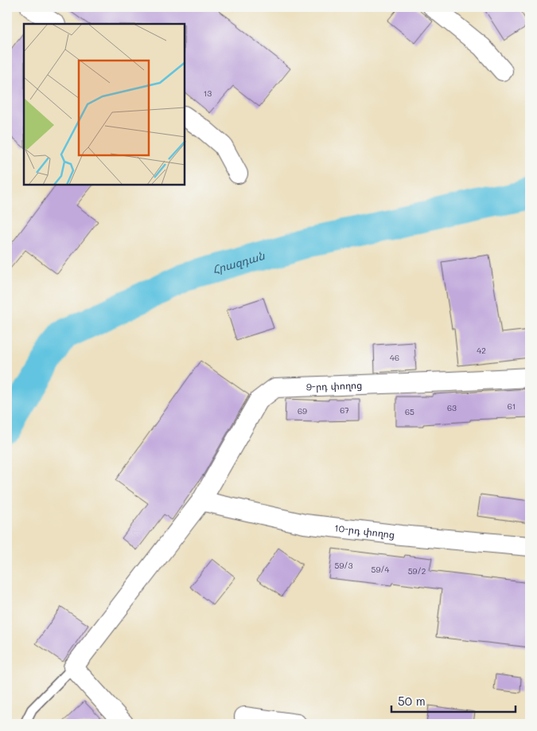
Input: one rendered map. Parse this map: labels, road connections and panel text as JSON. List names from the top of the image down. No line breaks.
{"streets":{"street":["9-րդ փողոց","10-րդ փողոց"]},"crossings":[["9-րդ փողոց","10-րդ փողոց"]],"water":["Հրազդան"],"house_numbers":["13","42","46","61","63","67","69","65","59/3","59/4","59/2"],"scale_bar":"50 m"}
